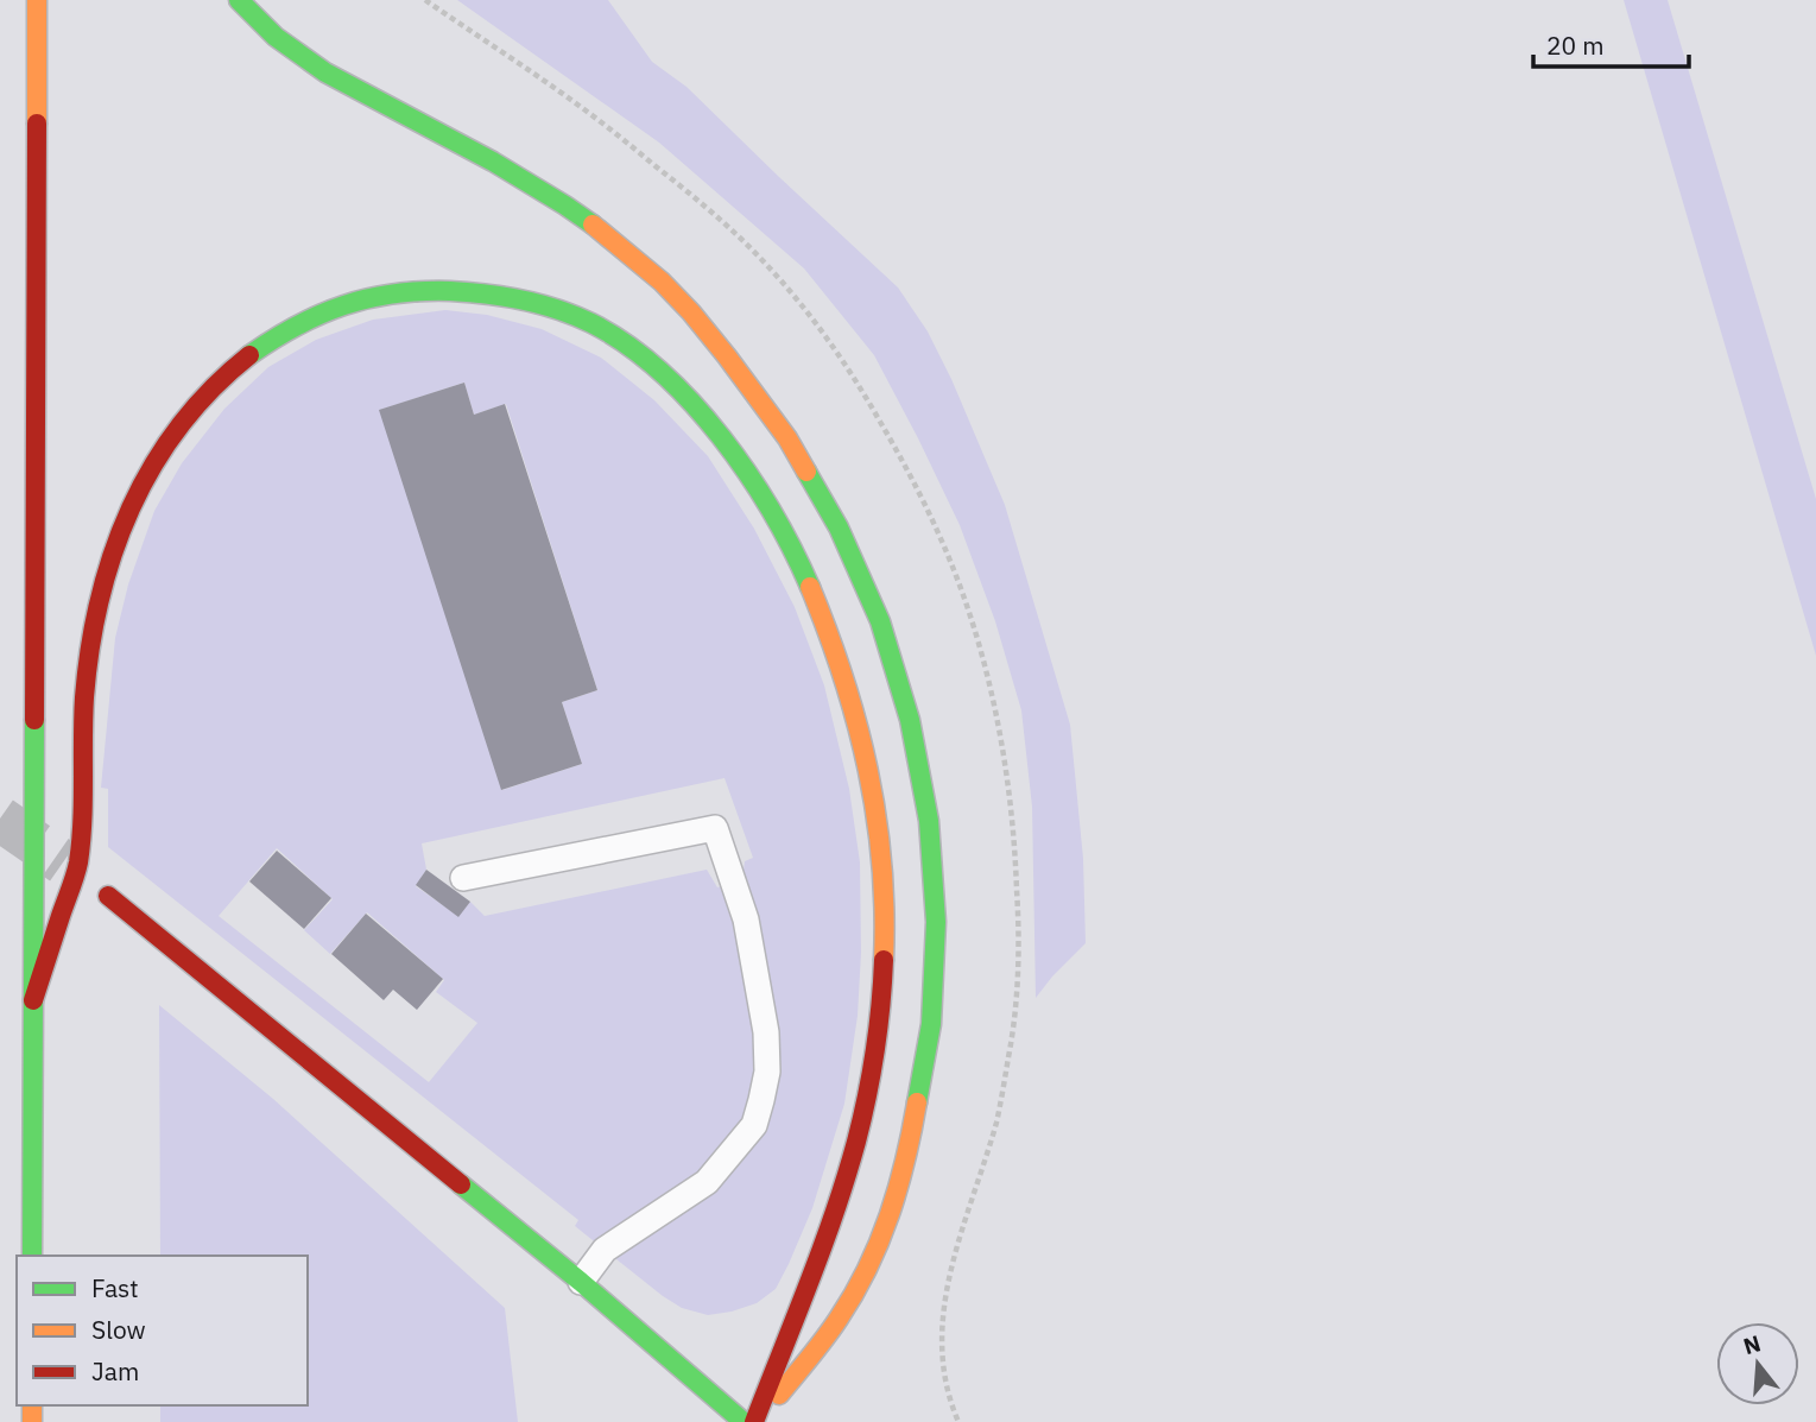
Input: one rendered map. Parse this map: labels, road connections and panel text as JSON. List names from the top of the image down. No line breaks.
{"legend":["Fast","Slow","Jam"],"scale_bar":"20 m","north":"top"}
